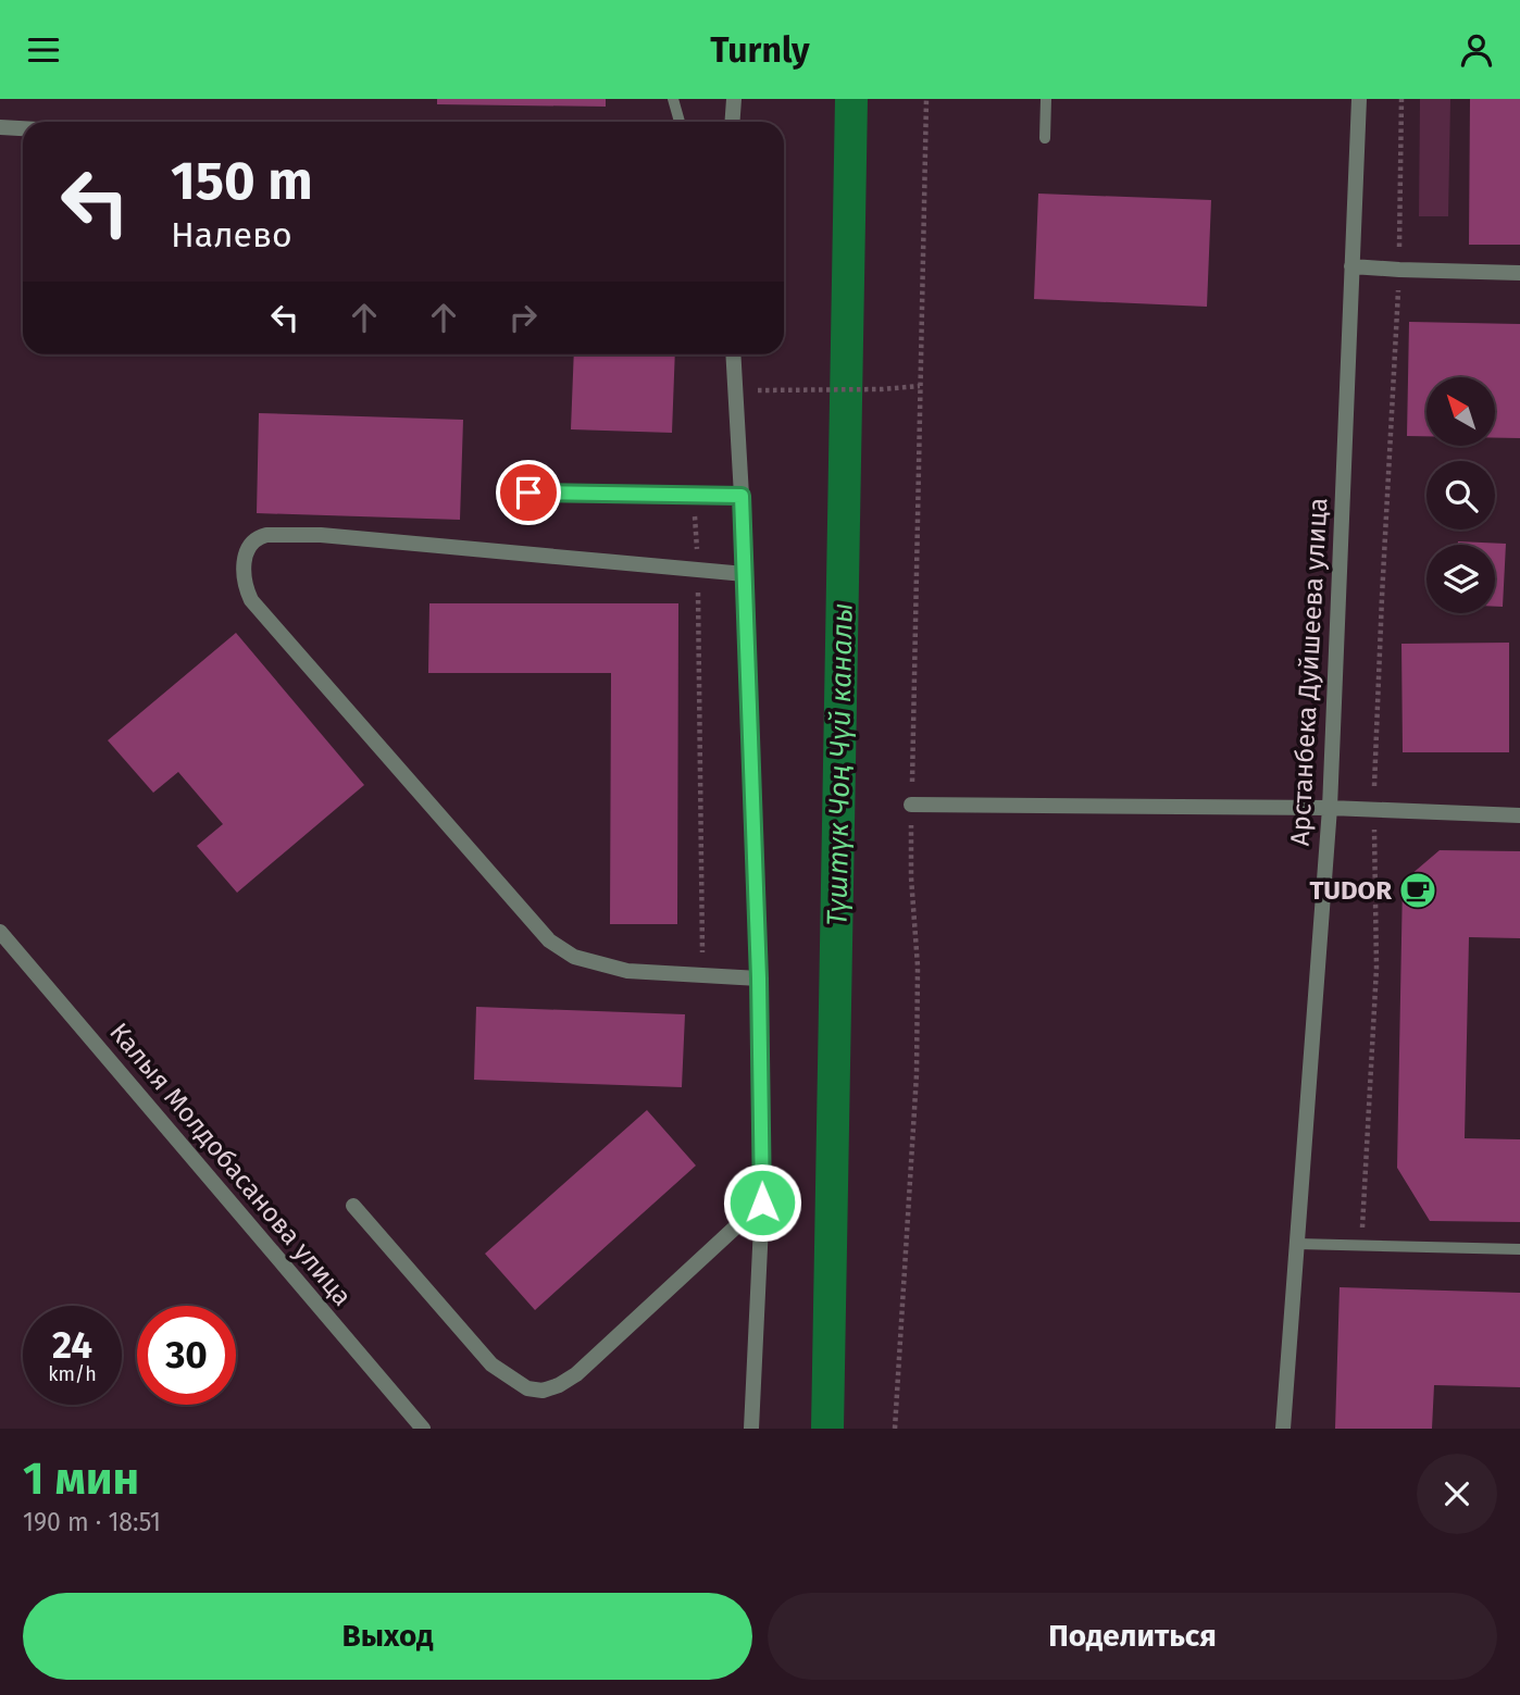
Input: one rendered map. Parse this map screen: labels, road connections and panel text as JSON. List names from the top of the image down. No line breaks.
{"streets":{"street":["Арстанбека Дуйшеева улица","Калыя Молдобасанова улица"]},"water":["Түштүк Чоң Чүй каналы"],"places":{"cafe":["TUDOR"]},"north":"top left","page":{"header":"Turnly","turn":["150 m","Налево"],"speed":"24 km/h","limit":"30","heading":["1 мин","190 m · 18:51"],"buttons":["Выход","Поделиться"]}}
